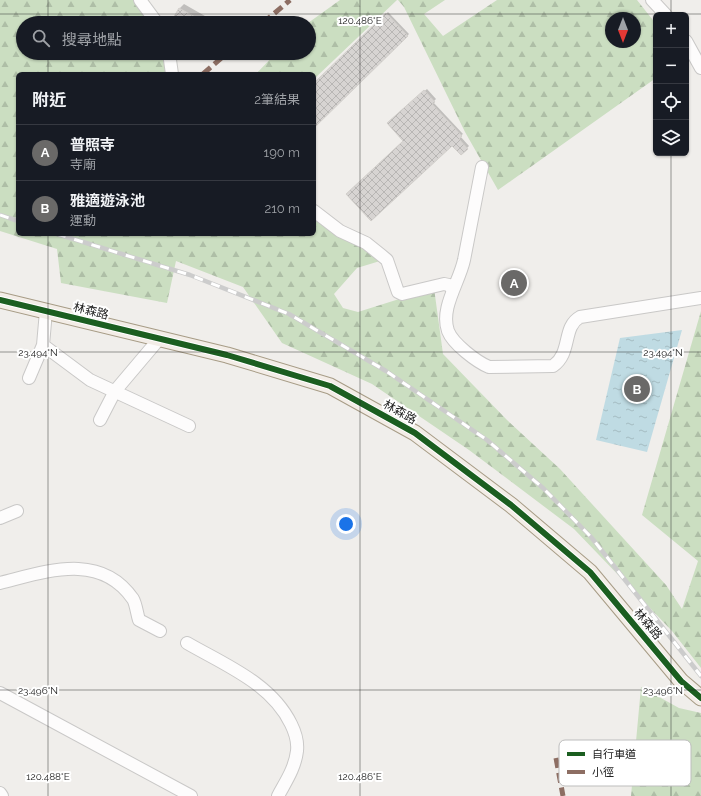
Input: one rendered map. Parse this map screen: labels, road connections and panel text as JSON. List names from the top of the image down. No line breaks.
{"streets":{"main road":["林森路"]},"legend":["自行車道","小徑"],"north":"bottom","page":{"map_buttons":["+","−"],"search":"搜尋地點","heading":["附近","2筆結果"],"list":[{"mark":"A","name":"普照寺","note":"寺廟","value":"190 m"},{"mark":"B","name":"雅適遊泳池","note":"運動","value":"210 m"}],"pins":["A","B"]},"coordinates":["120.486°E","23.494°N","23.496°N","120.488°E"]}
